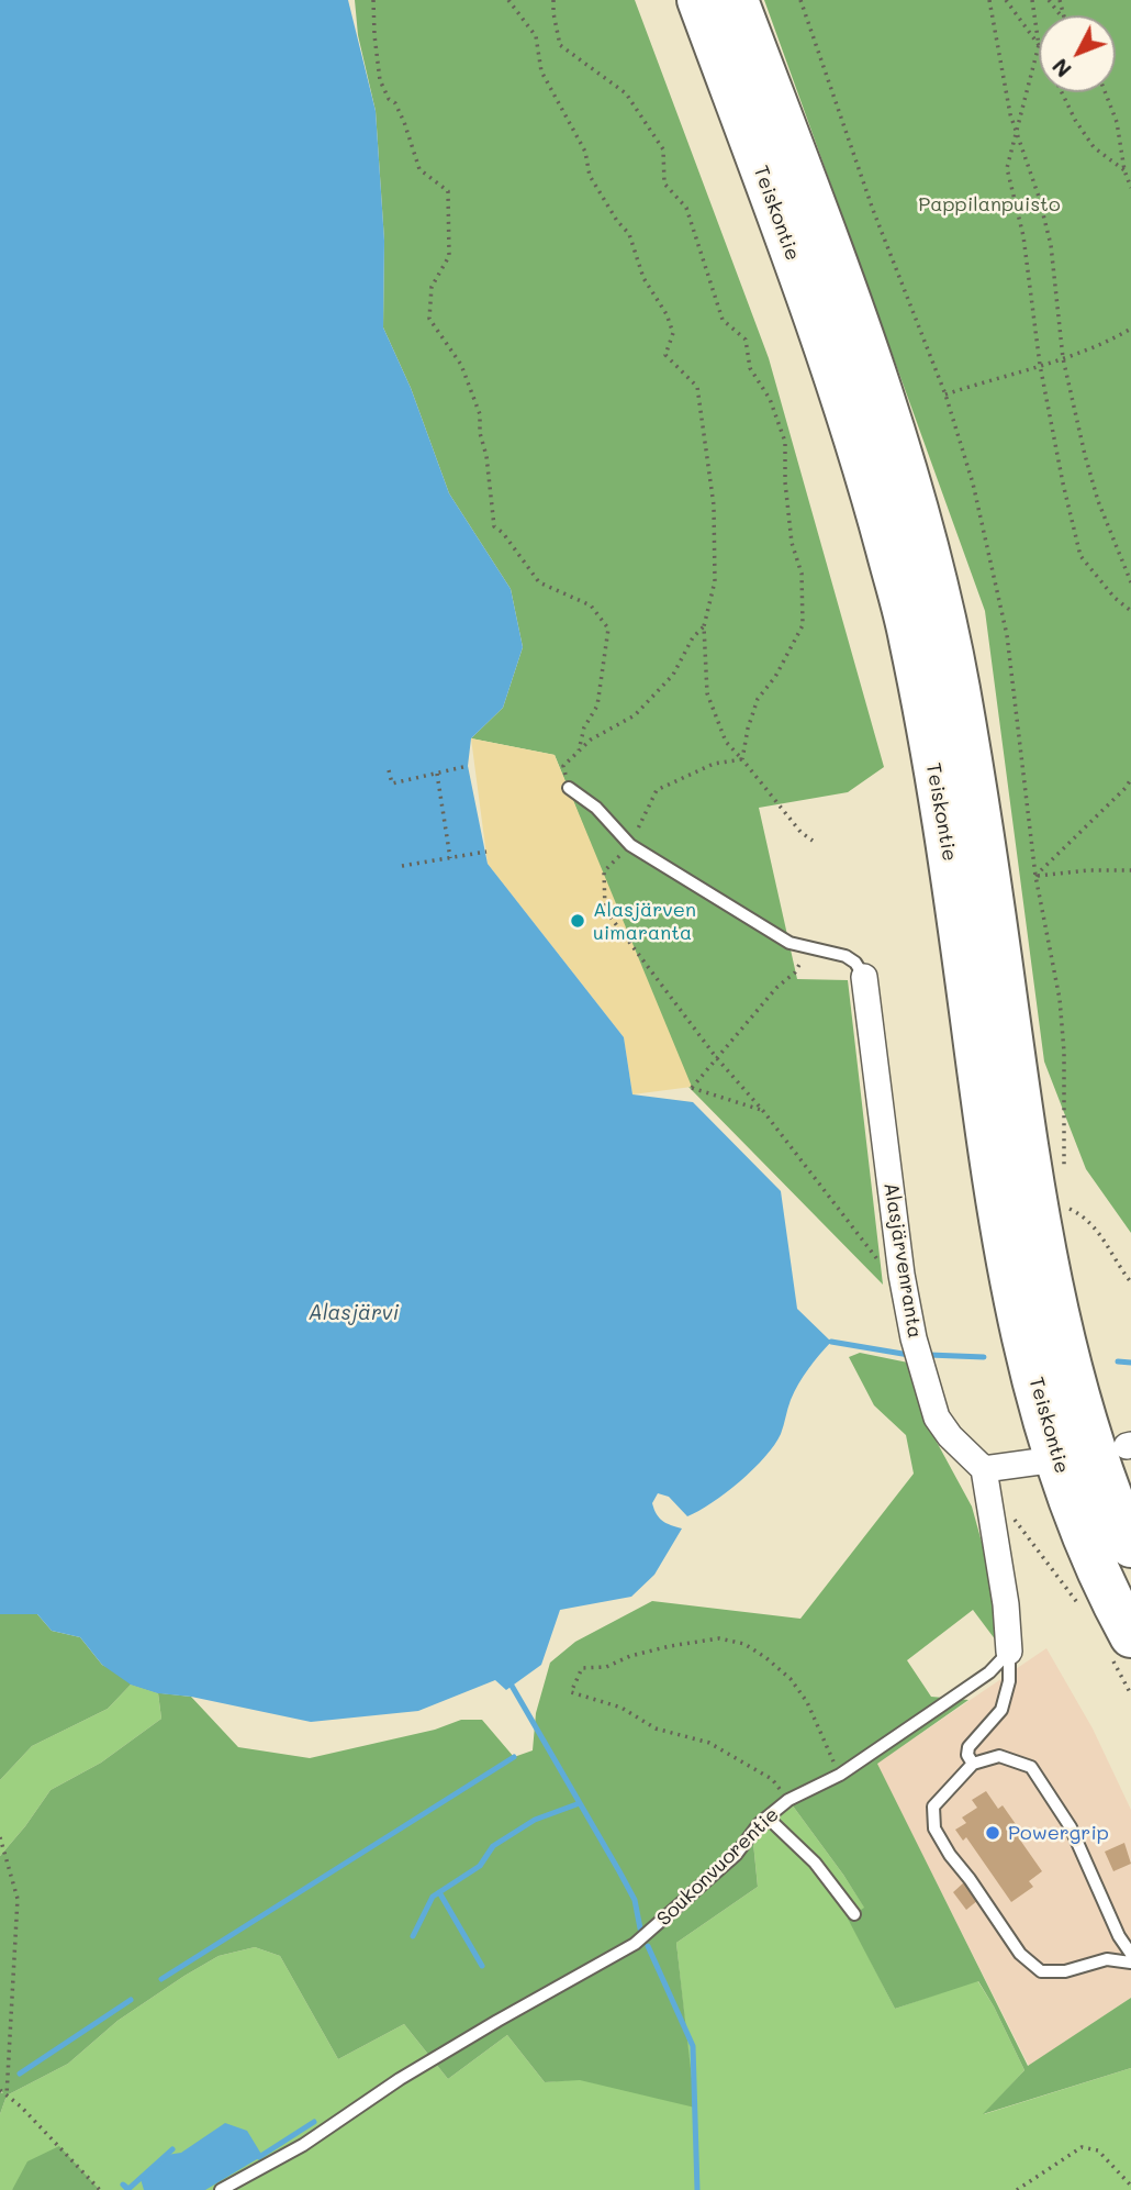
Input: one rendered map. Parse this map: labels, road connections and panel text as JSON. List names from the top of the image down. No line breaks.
{"streets":{"highway":["Teiskontie"],"street":["Alasjärvenranta"],"lane":["Soukonvuorentie"]},"water":["Alasjärvi"],"parks":["Pappilanpuisto"],"places":["Alasjärven uimaranta","Powergrip"],"north":"bottom left"}
